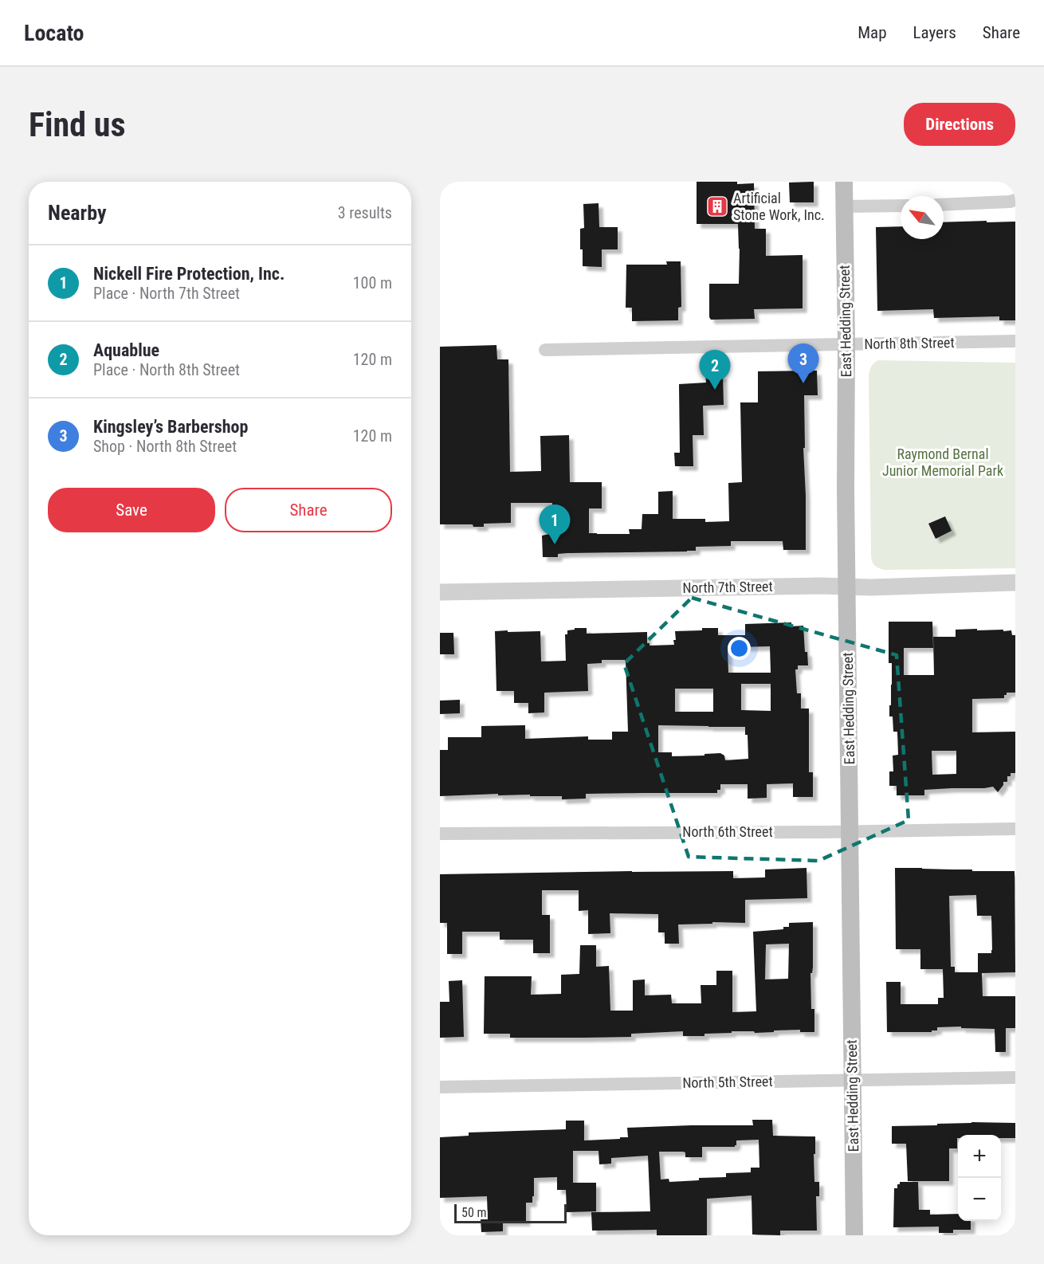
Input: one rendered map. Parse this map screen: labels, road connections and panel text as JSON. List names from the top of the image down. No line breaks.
{"streets":{"main road":["East Hedding Street"],"street":["North 8th Street","North 7th Street","North 6th Street","North 5th Street"]},"crossings":[["East Hedding Street","North 8th Street"],["East Hedding Street","North 7th Street"],["East Hedding Street","North 6th Street"],["East Hedding Street","North 5th Street"]],"parks":["Raymond Bernal Junior Memorial Park"],"places":{"building":["Artificial Stone Work, Inc."]},"scale_bar":"50 m","north":"top left","page":{"header":"Locato","nav":["Map","Layers","Share"],"buttons":["Directions",["Save","Share"]],"title":"Find us","heading":["Nearby","3 results"],"list":[{"mark":"1","name":"Nickell Fire Protection, Inc.","note":"Place · North 7th Street","value":"100 m"},{"mark":"2","name":"Aquablue","note":"Place · North 8th Street","value":"120 m"},{"mark":"3","name":"Kingsley’s Barbershop","note":"Shop · North 8th Street","value":"120 m"}],"pins":["3","2","1"],"map_buttons":["+","−"],"scale":"50 m"}}
